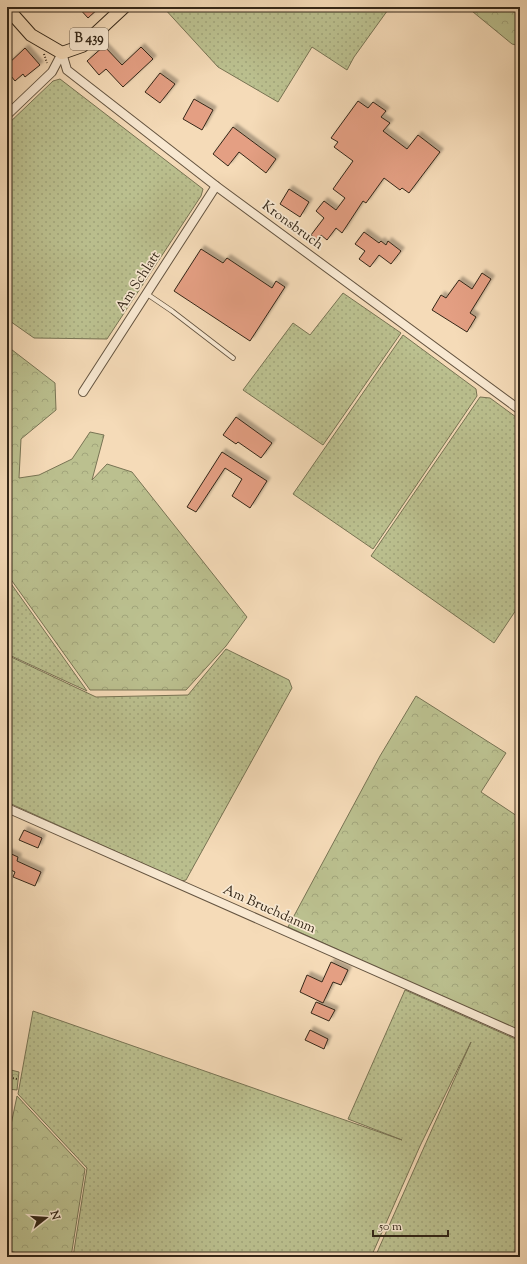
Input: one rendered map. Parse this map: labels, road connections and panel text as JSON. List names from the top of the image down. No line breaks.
{"streets":{"main road":["B 439"],"street":["Kronsbruch","Am Schlatt","Am Bruchdamm"]},"crossings":[["B 439","Kronsbruch"],["Kronsbruch","Am Schlatt"]],"scale_bar":"50 m","north":"right"}
